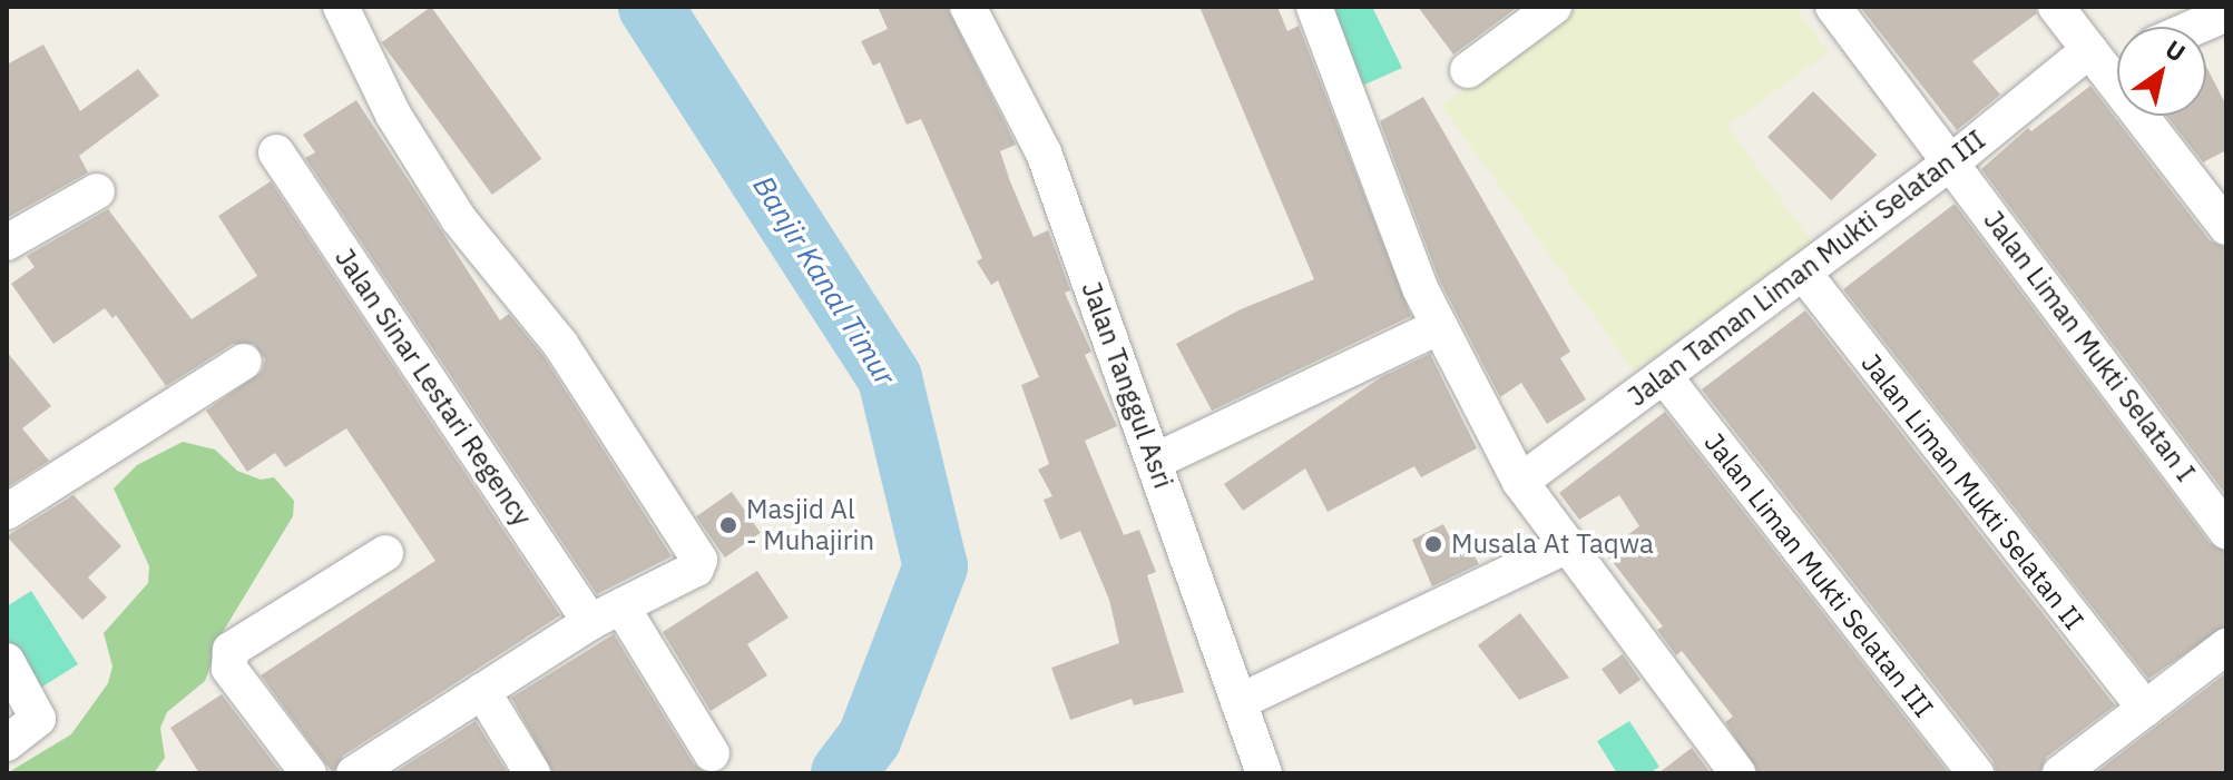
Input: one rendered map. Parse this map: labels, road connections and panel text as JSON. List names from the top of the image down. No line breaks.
{"streets":{"street":["Jalan Taman Liman Mukti Selatan III","Jalan Liman Mukti Selatan I","Jalan Tanggul Asri","Jalan Sinar Lestari Regency","Jalan Liman Mukti Selatan II","Jalan Liman Mukti Selatan III"]},"crossings":[["Jalan Taman Liman Mukti Selatan III","Jalan Liman Mukti Selatan I"],["Jalan Taman Liman Mukti Selatan III","Jalan Liman Mukti Selatan II"],["Jalan Taman Liman Mukti Selatan III","Jalan Liman Mukti Selatan III"]],"water":["Banjir Kanal Timur"],"places":["Masjid Al - Muhajirin","Musala At Taqwa"],"north":"top right"}
